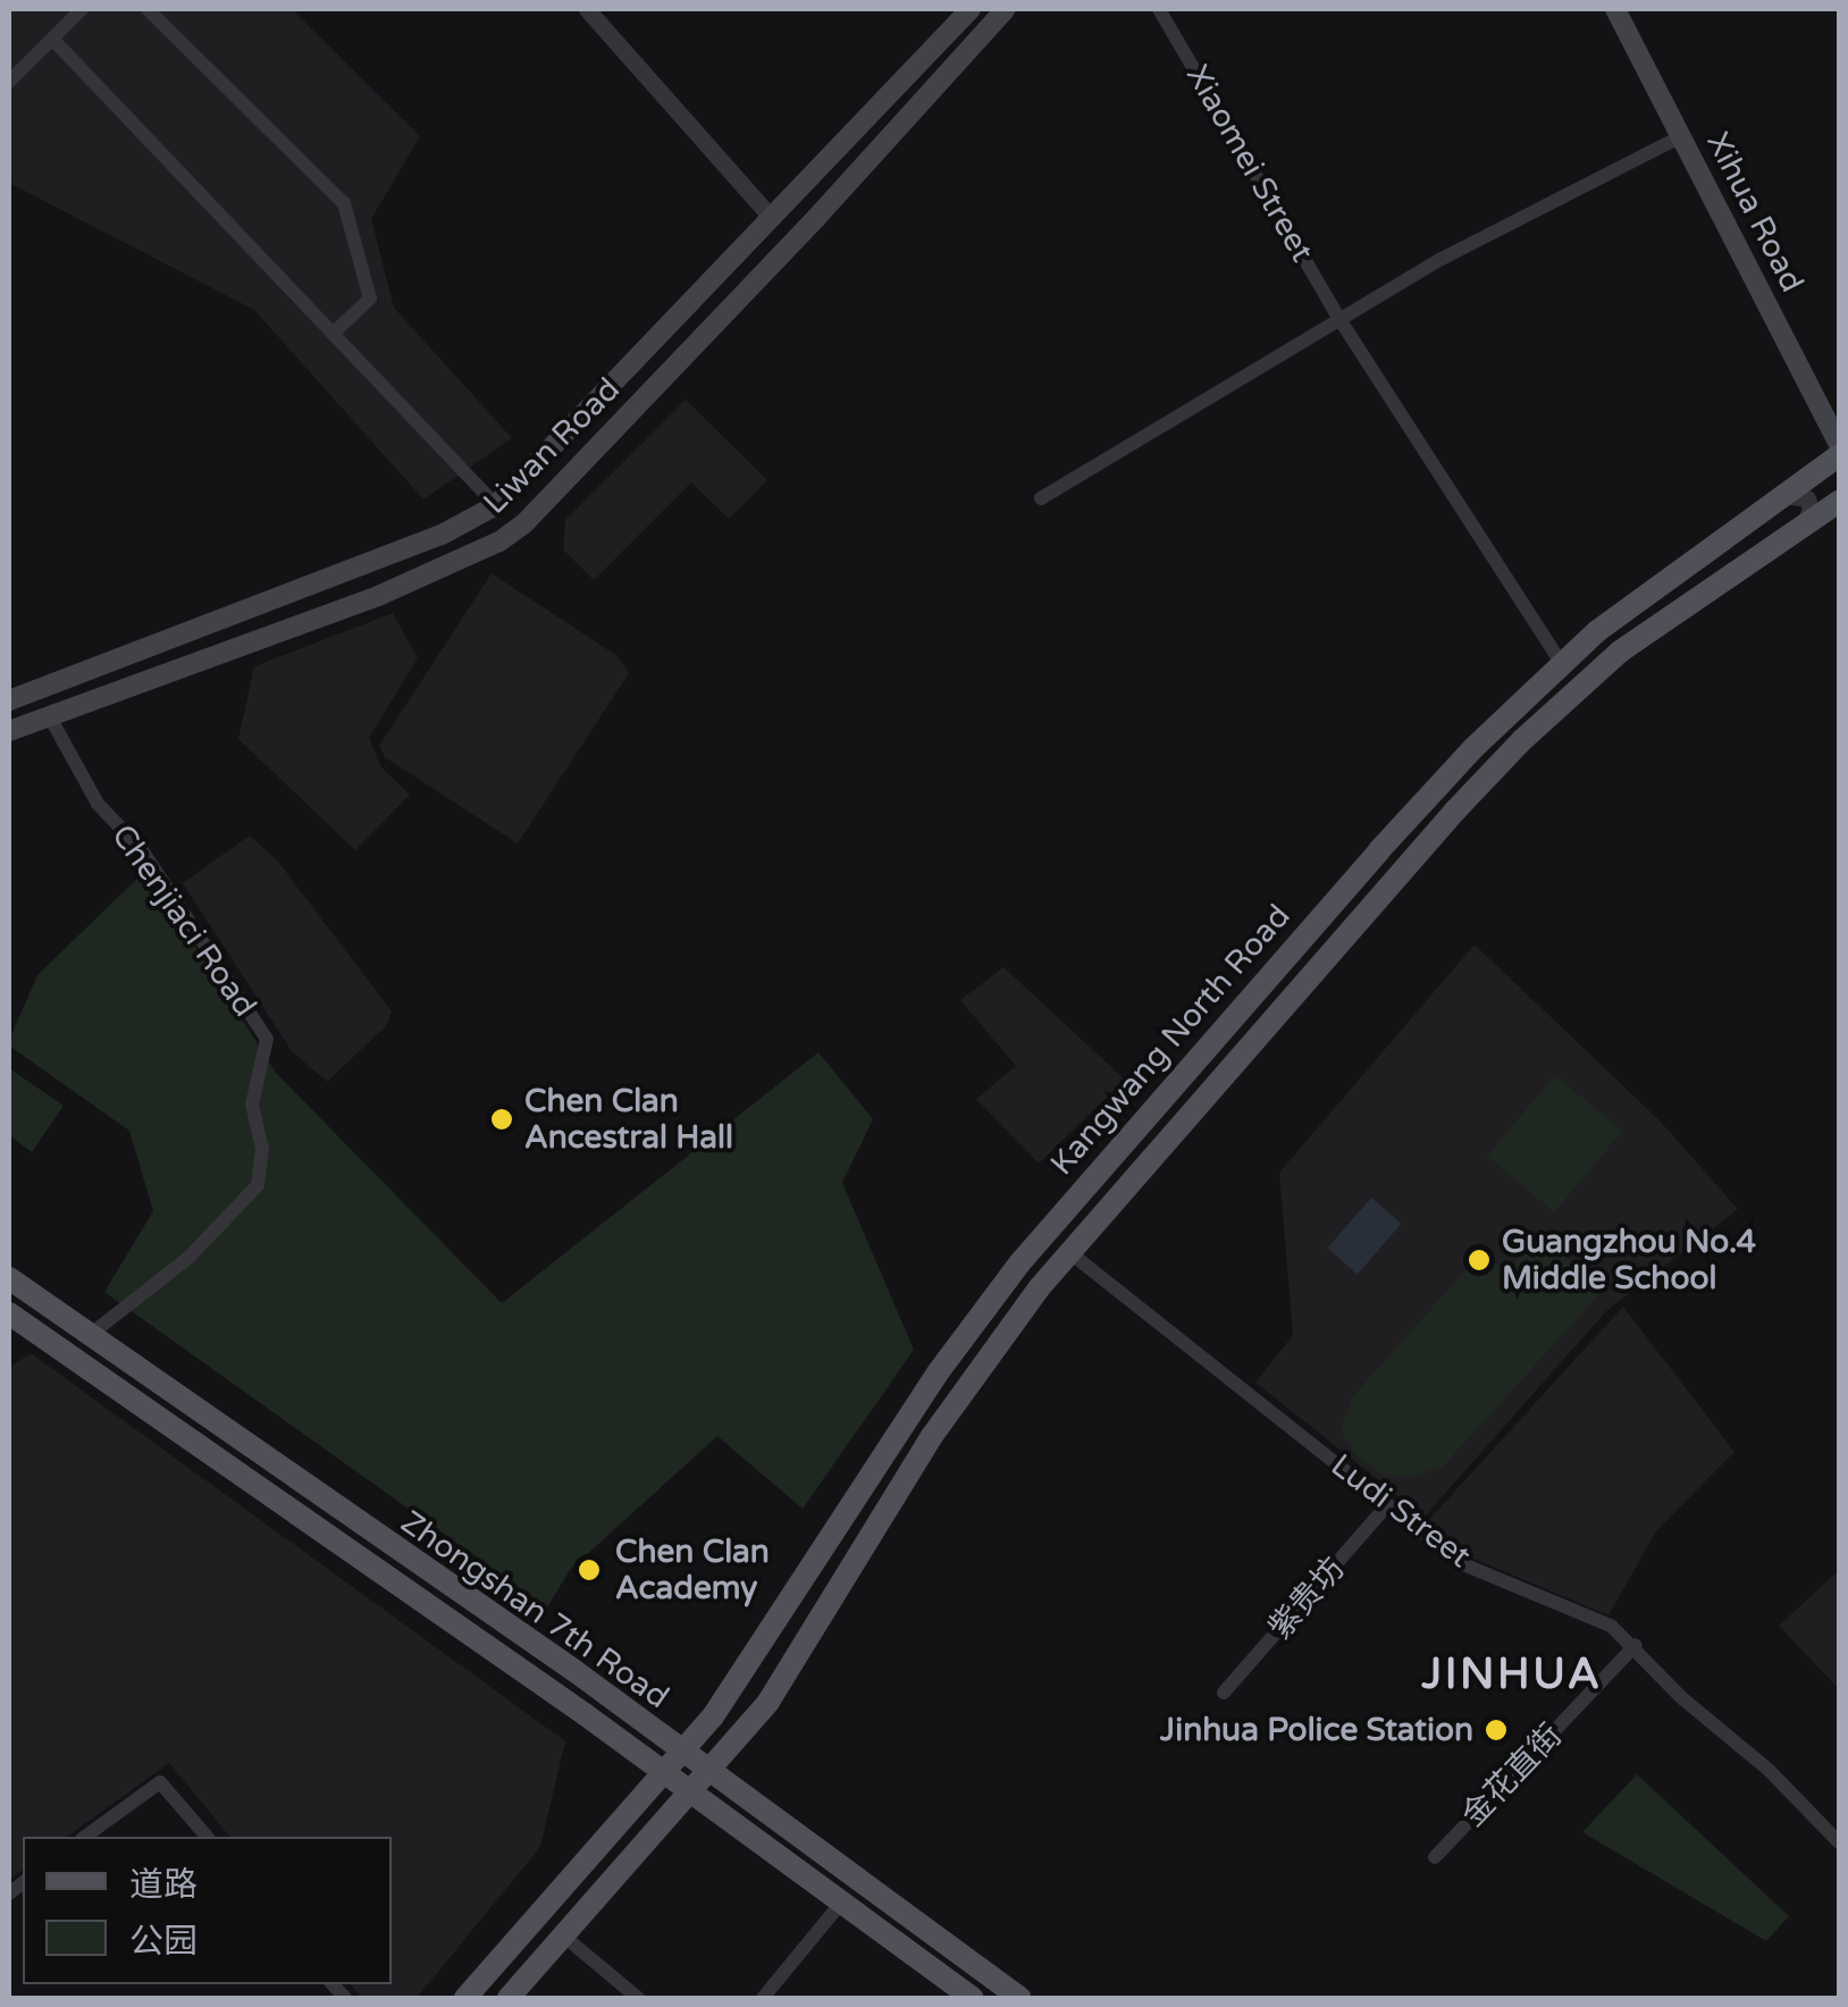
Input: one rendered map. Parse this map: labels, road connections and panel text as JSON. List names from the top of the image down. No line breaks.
{"streets":{"main road":["Xihua Road","Liwan Road","Kangwang North Road","Zhongshan 7th Road"],"street":["Xiaomei Street","Chenjiaci Road","Ludi Street","紫贵坊","金花直街"]},"crossings":[["Xiaomei Street","Kangwang North Road"],["Liwan Road","Chenjiaci Road"],["Chenjiaci Road","Zhongshan 7th Road"],["Kangwang North Road","Ludi Street"],["Kangwang North Road","Zhongshan 7th Road"],["Ludi Street","紫贵坊"],["Ludi Street","金花直街"]],"districts":["JINHUA"],"places":["Chen Clan Ancestral Hall","Guangzhou No.4 Middle School","Chen Clan Academy","Jinhua Police Station"],"legend":["道路","公园"]}
